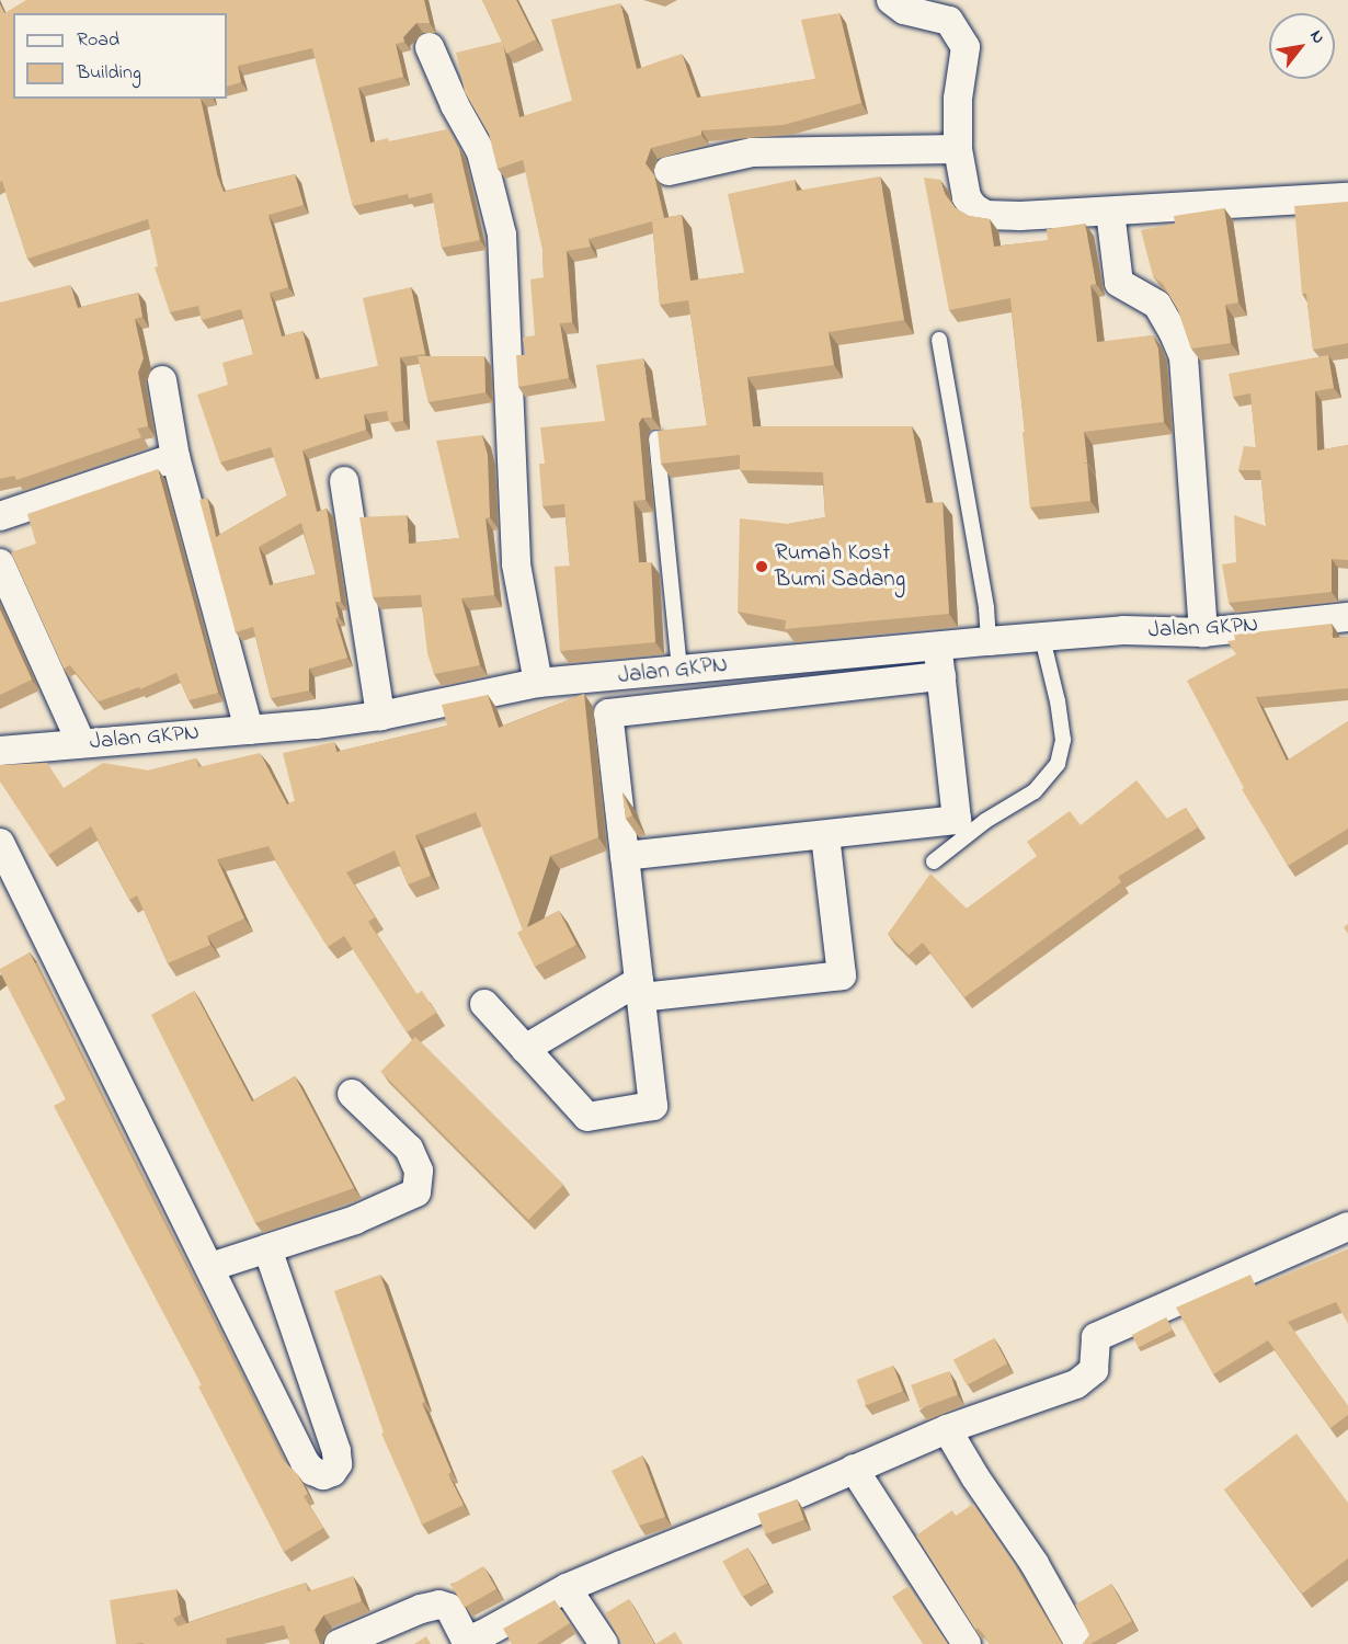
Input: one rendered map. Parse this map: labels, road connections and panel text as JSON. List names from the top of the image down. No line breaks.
{"streets":{"street":["Jalan GKPN"]},"places":["Rumah Kost Bumi Sadang"],"legend":["Road","Building"],"north":"top right"}
